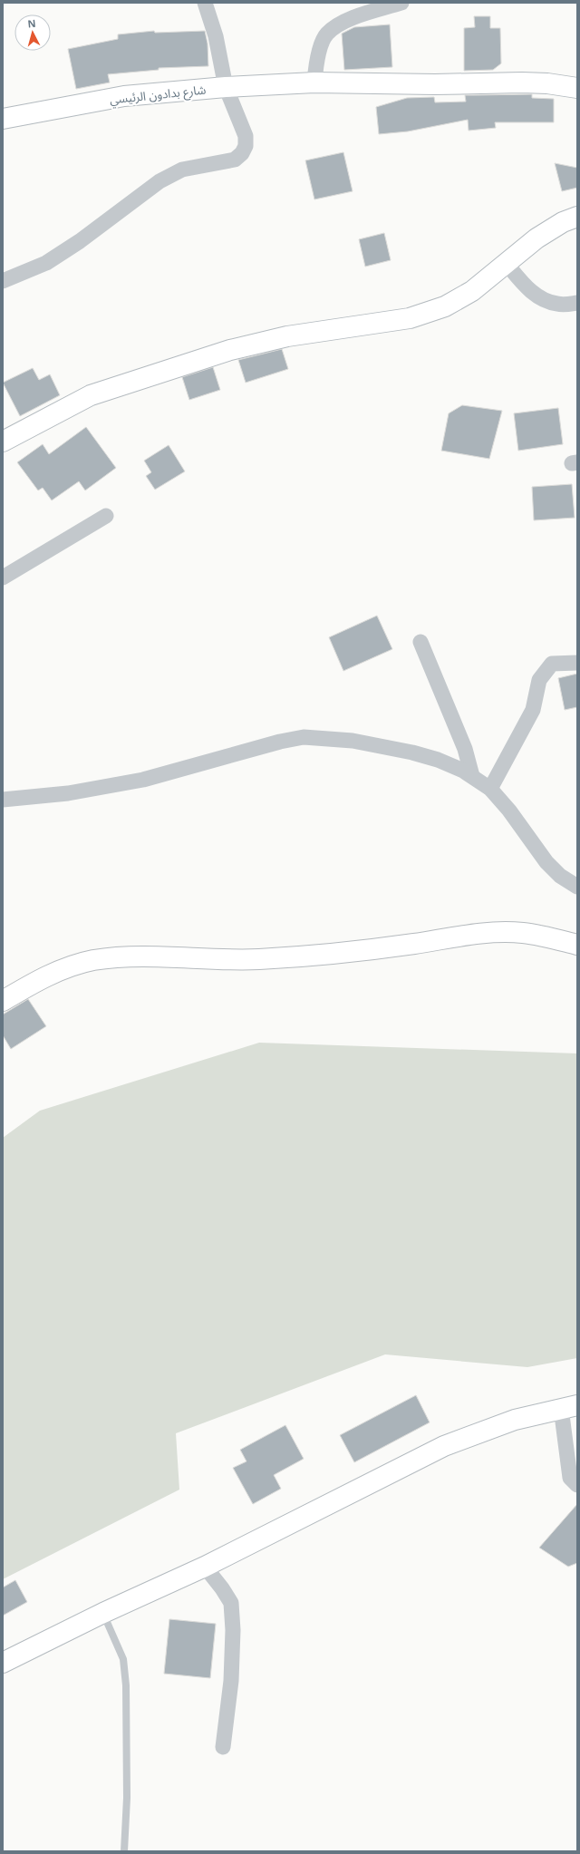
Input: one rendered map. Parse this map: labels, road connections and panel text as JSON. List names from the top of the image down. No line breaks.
{"streets":{"main road":["شارع بدادون الرئيسي"]},"north":"top"}
